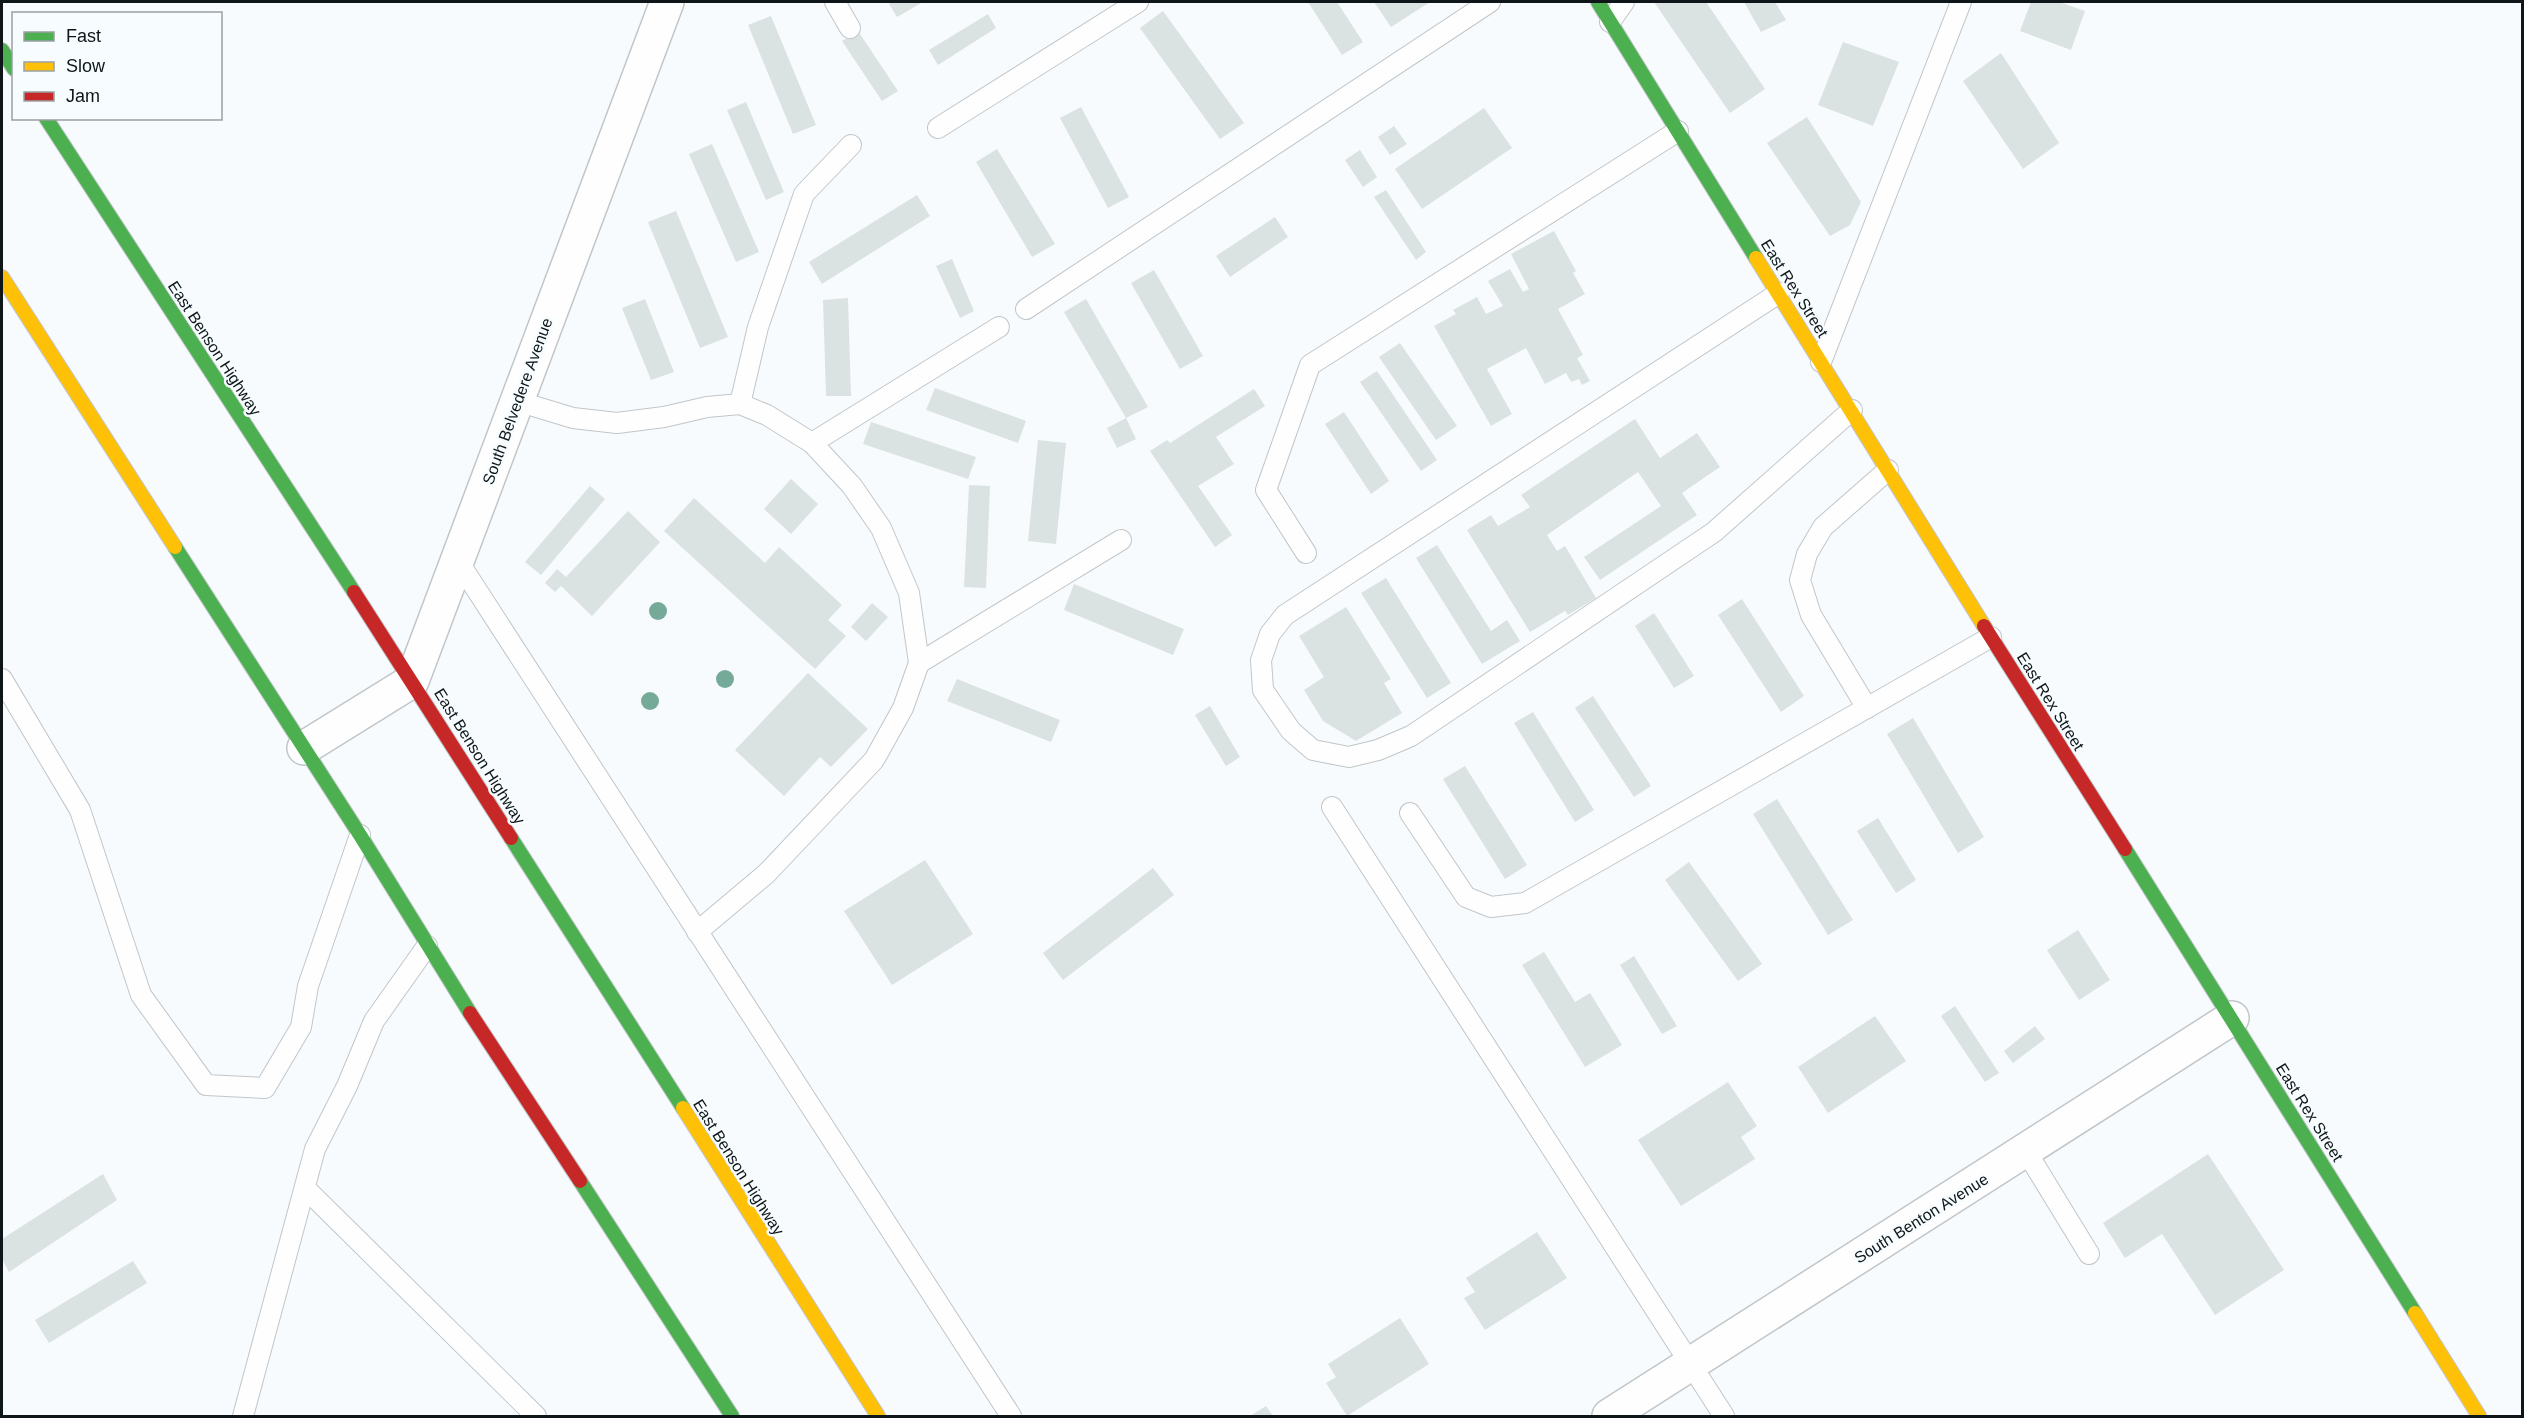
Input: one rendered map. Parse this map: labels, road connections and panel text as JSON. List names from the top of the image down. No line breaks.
{"streets":{"main road":["East Rex Street","East Benson Highway"],"street":["South Belvedere Avenue","South Benton Avenue"]},"crossings":[["East Rex Street","South Benton Avenue"],["East Benson Highway","South Belvedere Avenue"]],"legend":["Fast","Slow","Jam"]}
